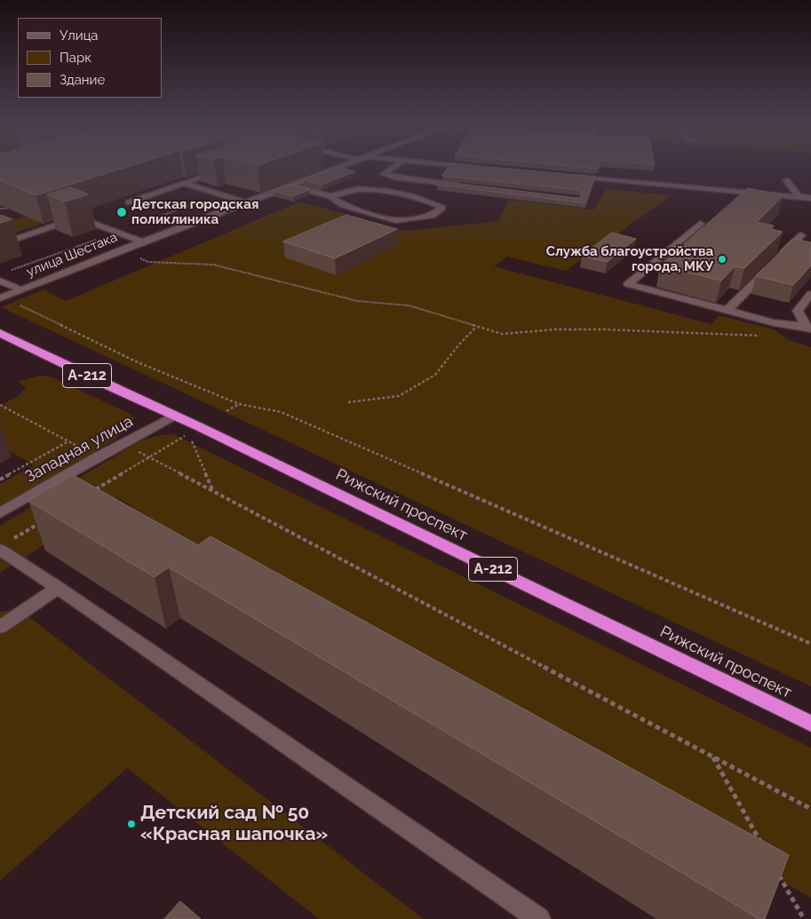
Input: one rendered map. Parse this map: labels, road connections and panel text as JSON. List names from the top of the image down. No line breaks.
{"streets":{"highway":["А-212","Рижский проспект"],"street":["улица Шестака","Западная улица"]},"crossings":[["Западная улица","Рижский проспект"]],"places":["Детская городская поликлиника","Служба благоустройства города, МКУ","Детский сад № 50 «Красная шапочка»"],"legend":["Улица","Парк","Здание"]}
